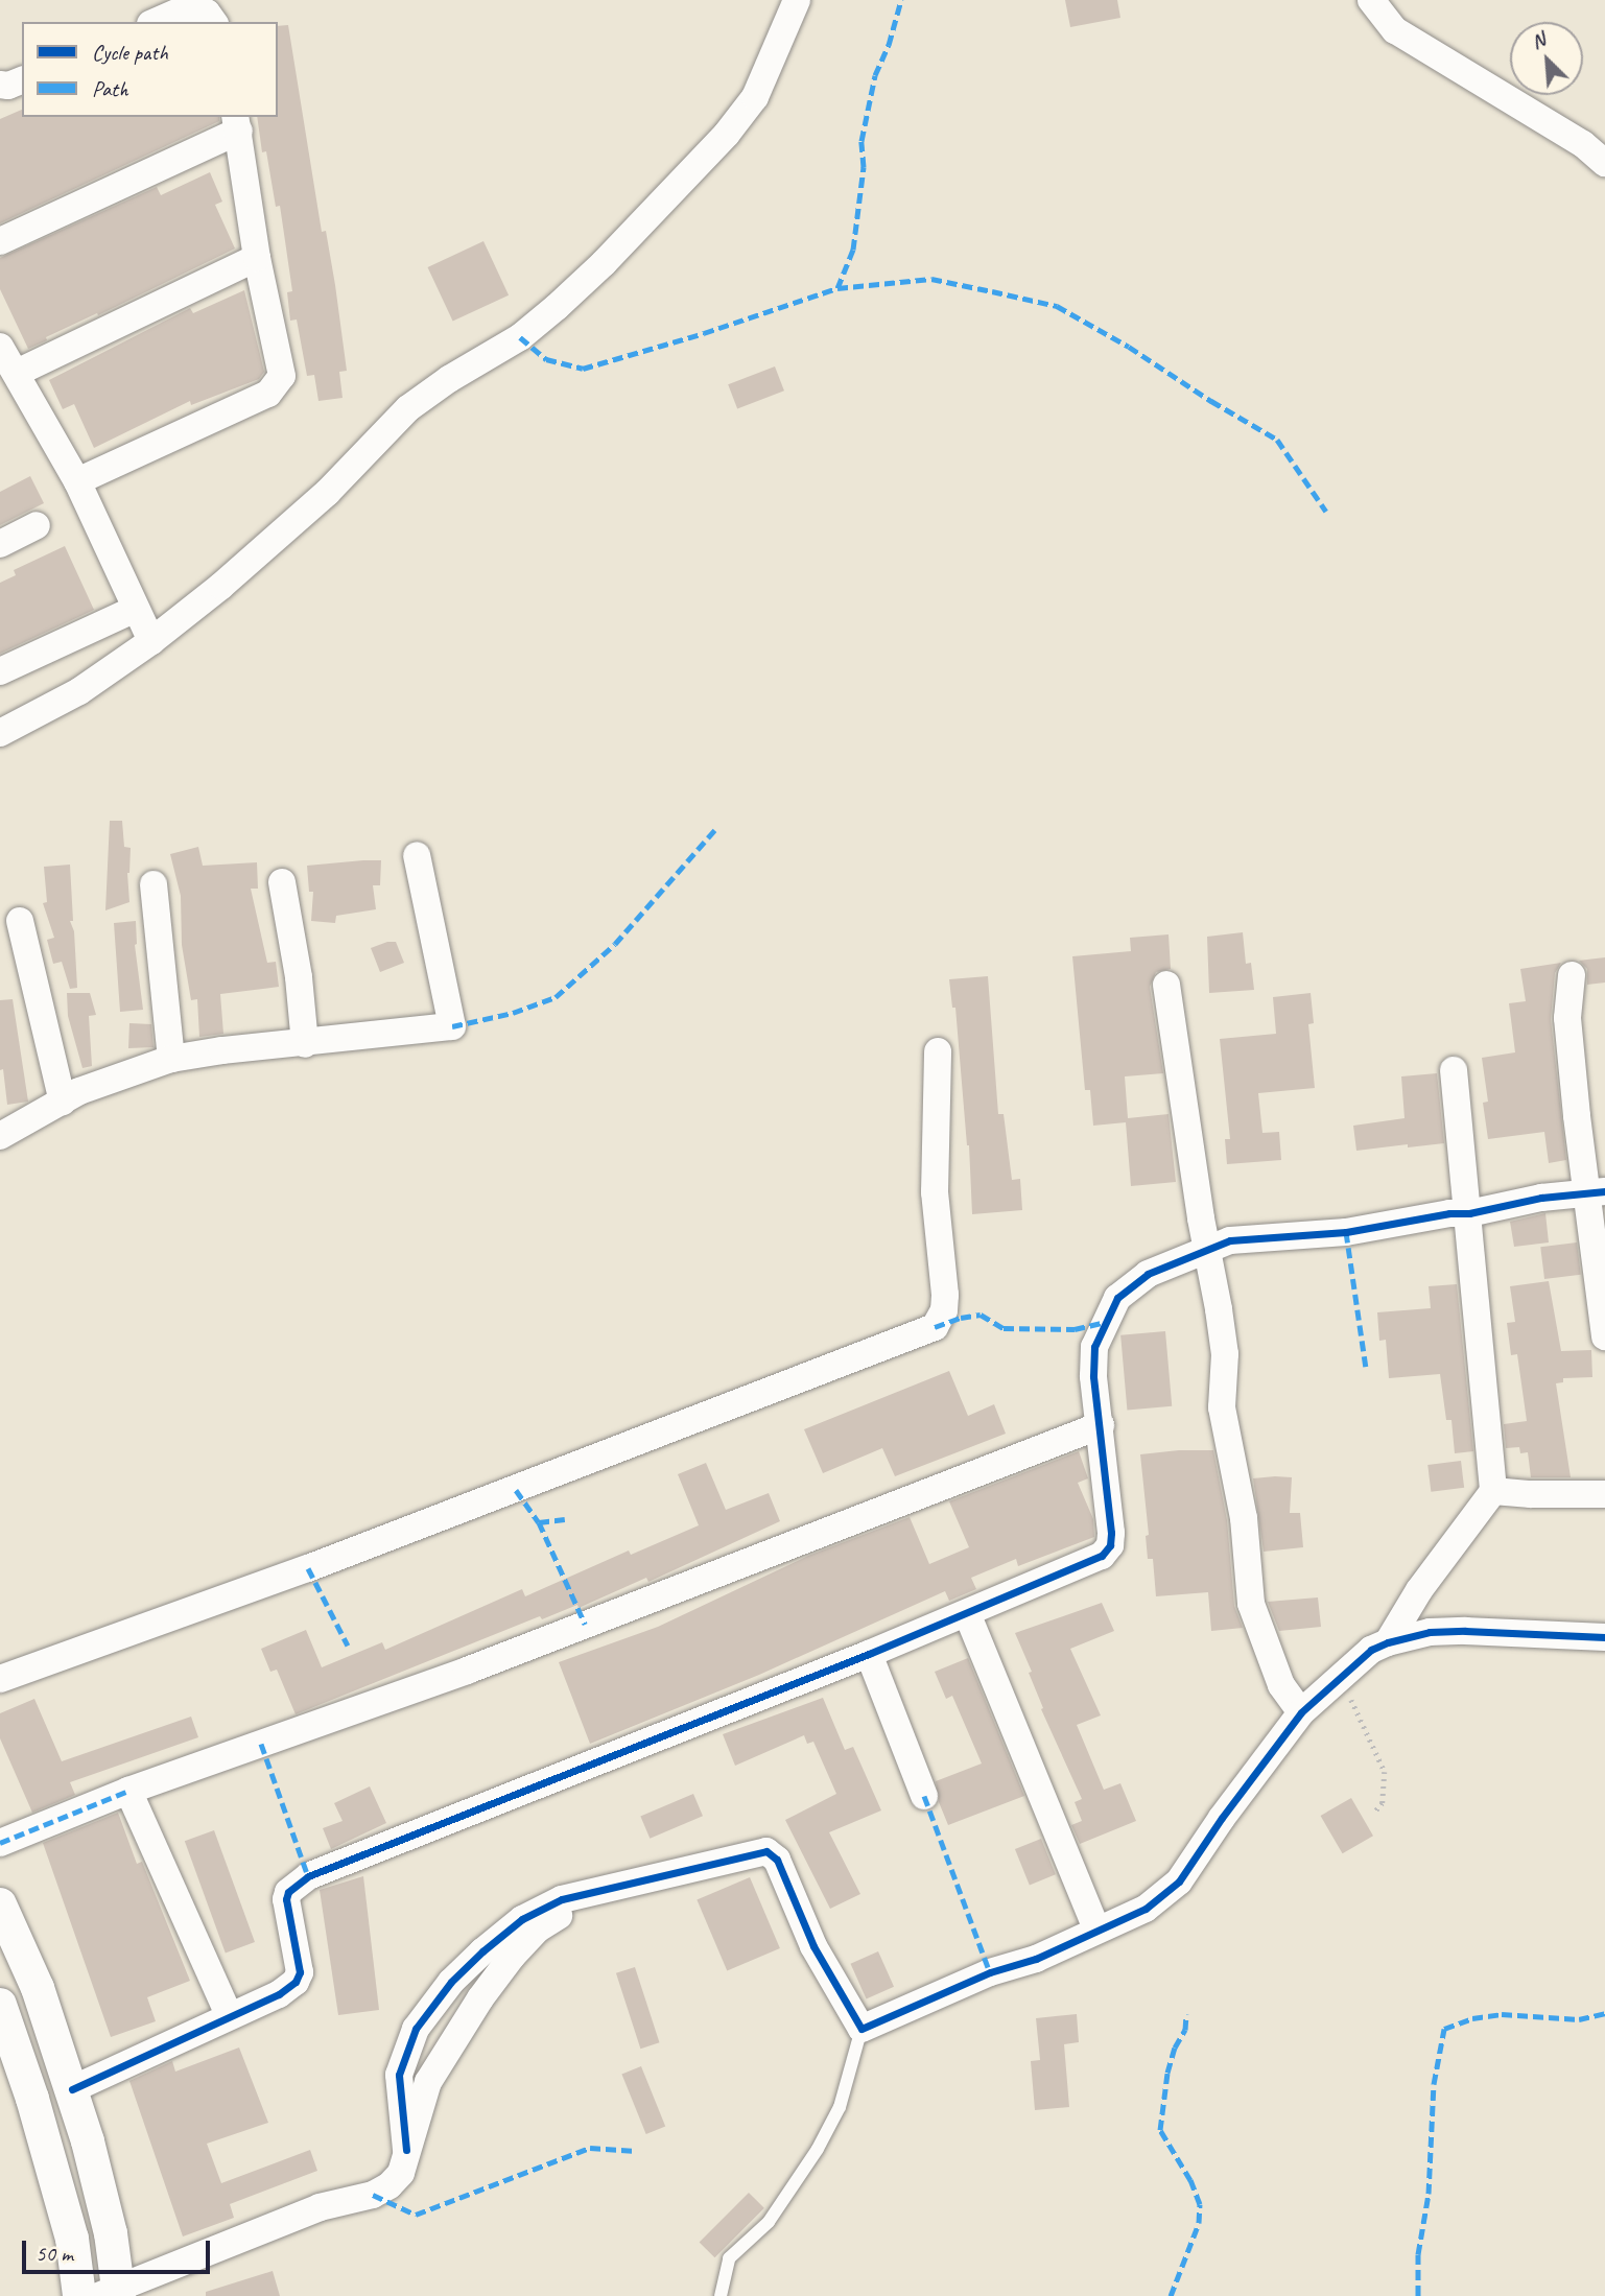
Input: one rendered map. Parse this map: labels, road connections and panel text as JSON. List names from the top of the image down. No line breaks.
{"legend":["Cycle path","Path"],"scale_bar":"50 m","north":"top left"}
